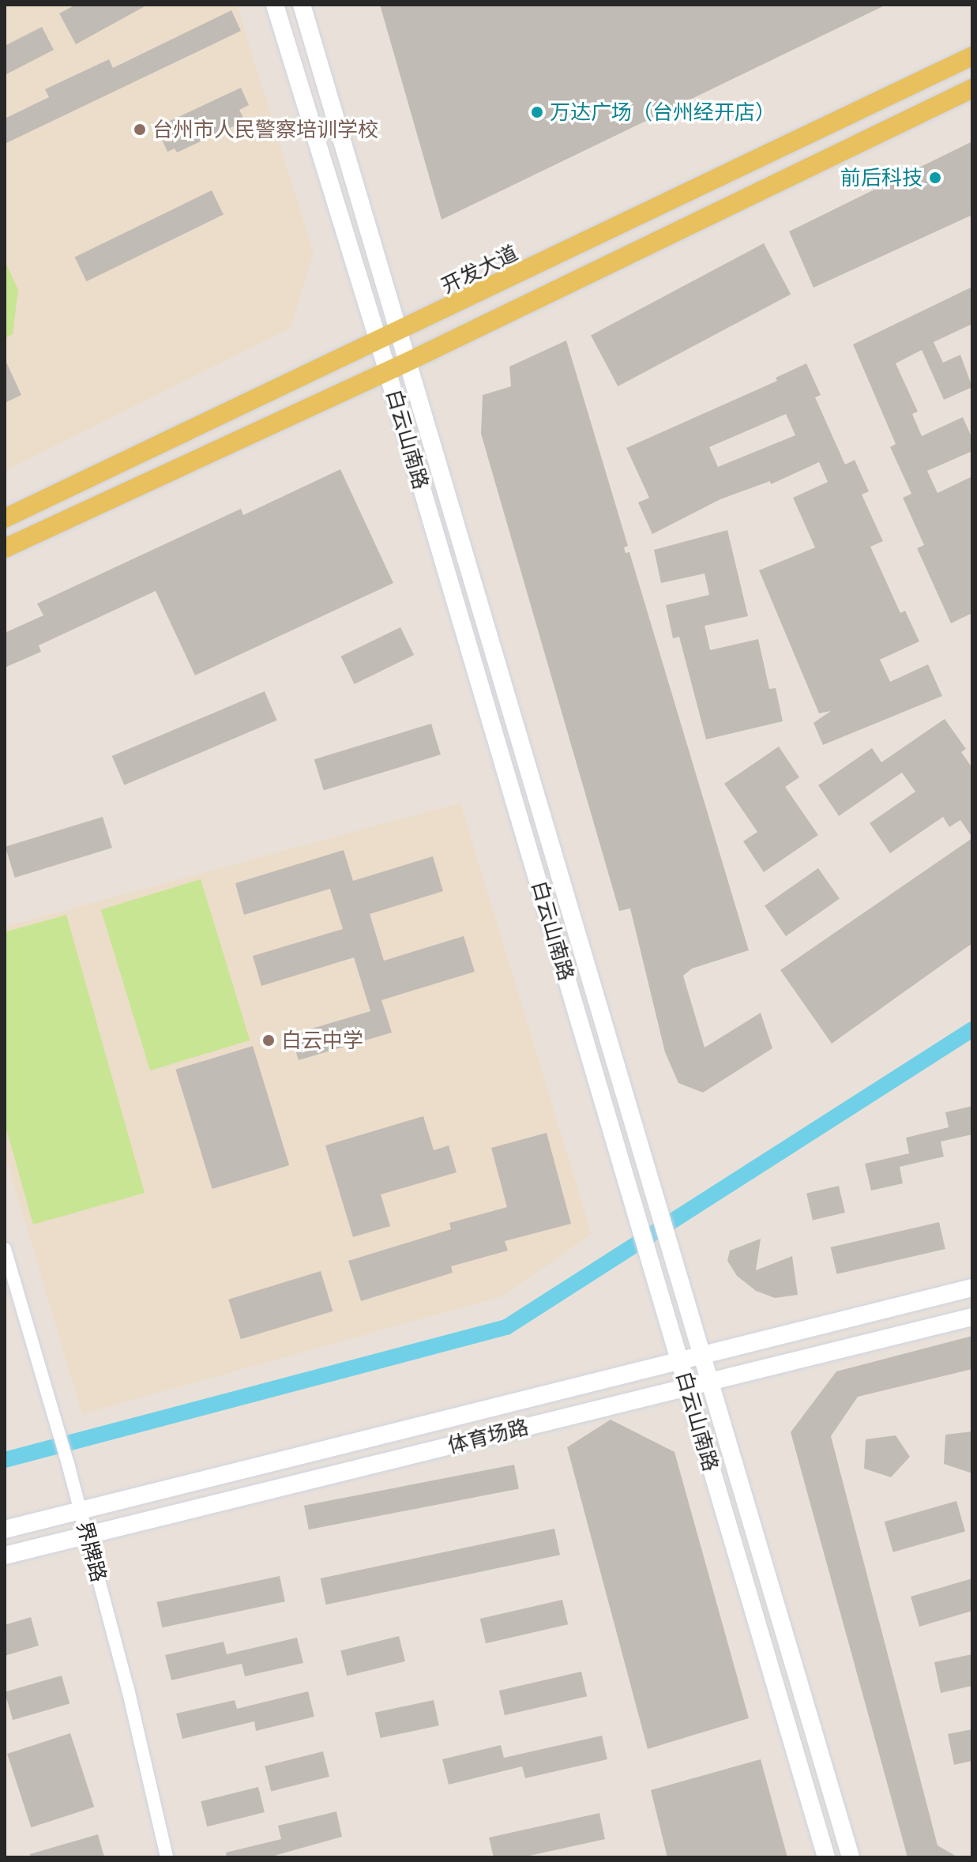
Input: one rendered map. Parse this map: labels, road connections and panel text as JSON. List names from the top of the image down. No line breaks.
{"streets":{"main road":["开发大道","白云山南路","体育场路"],"street":["界牌路"]},"crossings":[["开发大道","白云山南路"],["白云山南路","体育场路"],["体育场路","界牌路"]],"places":["万达广场（台州经开店）","台州市人民警察培训学校","前后科技","白云中学"]}
